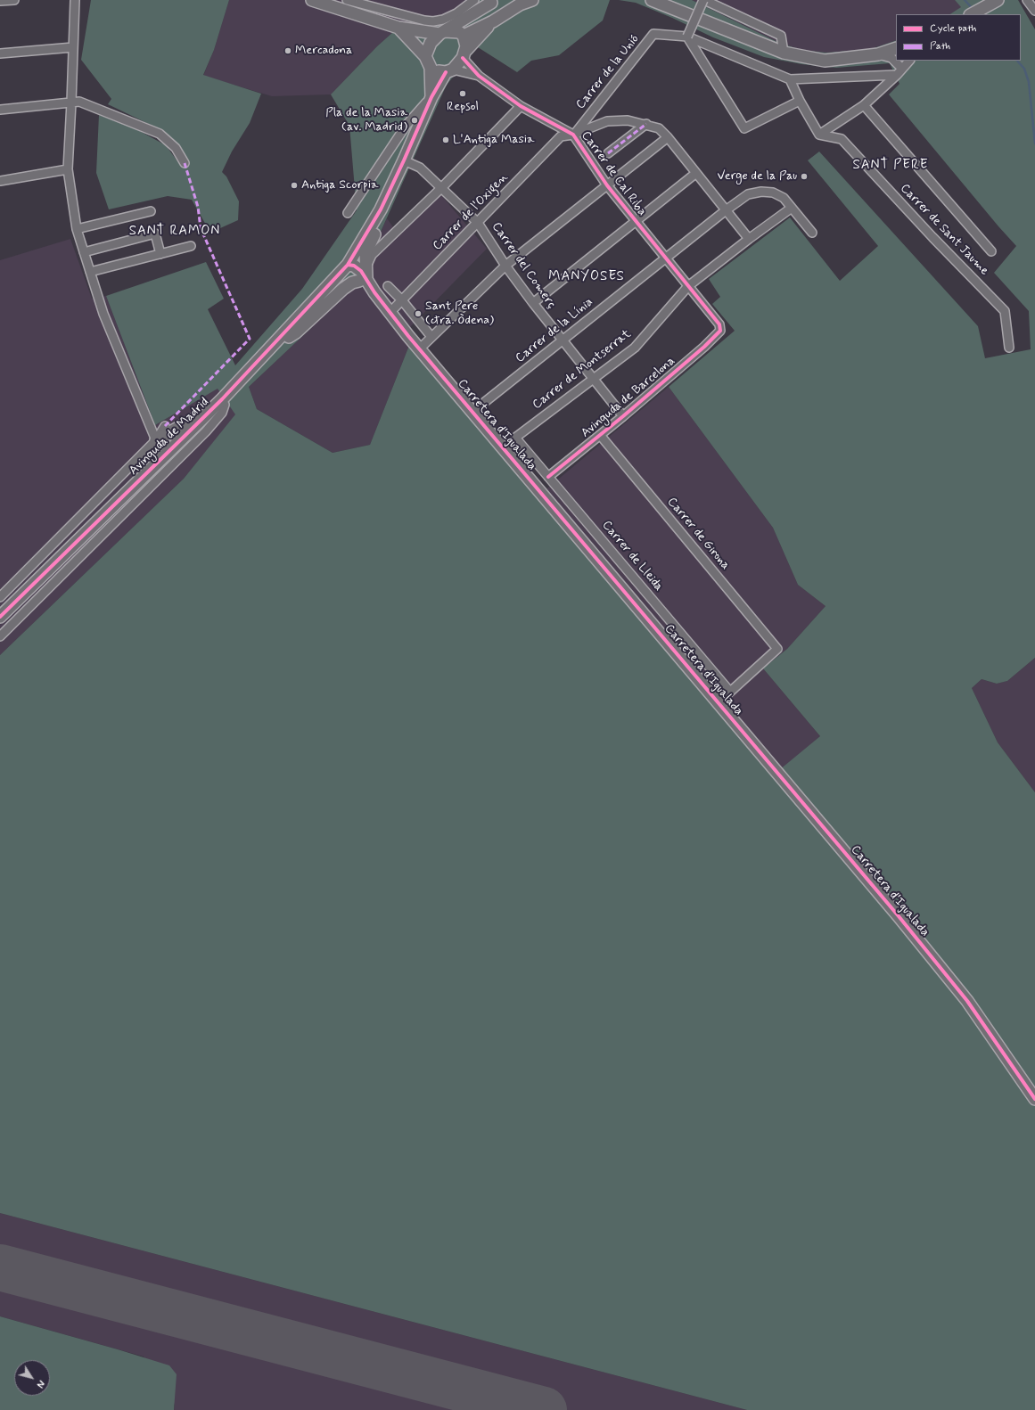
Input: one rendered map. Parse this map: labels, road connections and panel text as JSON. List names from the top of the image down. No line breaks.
{"streets":{"street":["Carrer de la Unió","Carrer de Cal Riba","Carrer de l'Oxigen","Carrer de Sant Jaume","Carrer del Comerç","Carrer de la Línia","Carrer de Montserrat","Avinguda de Barcelona","Carretera d'Igualada","Avinguda de Madrid","Carrer de Girona","Carrer de Lleida"]},"crossings":[["Carrer de la Unió","Carrer de Cal Riba"],["Carrer de la Unió","Carrer de l'Oxigen"],["Carrer de Cal Riba","Carrer de l'Oxigen"],["Carrer de Cal Riba","Carrer de la Línia"],["Carrer de Cal Riba","Carrer de Montserrat"],["Carrer de Cal Riba","Avinguda de Barcelona"],["Carrer de l'Oxigen","Carrer del Comerç"],["Carrer de l'Oxigen","Carrer de la Línia"],["Carrer de l'Oxigen","Carrer de Montserrat"],["Carrer de l'Oxigen","Carretera d'Igualada"],["Carrer del Comerç","Carrer de la Línia"],["Carrer del Comerç","Carrer de Montserrat"],["Carrer del Comerç","Avinguda de Barcelona"],["Carrer de la Línia","Carrer de Montserrat"],["Carrer de la Línia","Carretera d'Igualada"],["Carrer de Montserrat","Carrer de Lleida"],["Avinguda de Barcelona","Carrer de Girona"],["Avinguda de Barcelona","Carrer de Lleida"],["Carretera d'Igualada","Avinguda de Madrid"],["Carrer de Girona","Carrer de Lleida"]],"districts":["SANT PERE","SANT RAMON","MANYOSES"],"places":["Mercadona","Repsol","Pla de la Masia (av. Madrid)","L'Antiga Masia","Verge de la Pau","Antiga Scorpia","Sant Pere (ctra. Òdena)"],"legend":["Cycle path","Path"],"north":"bottom right"}
